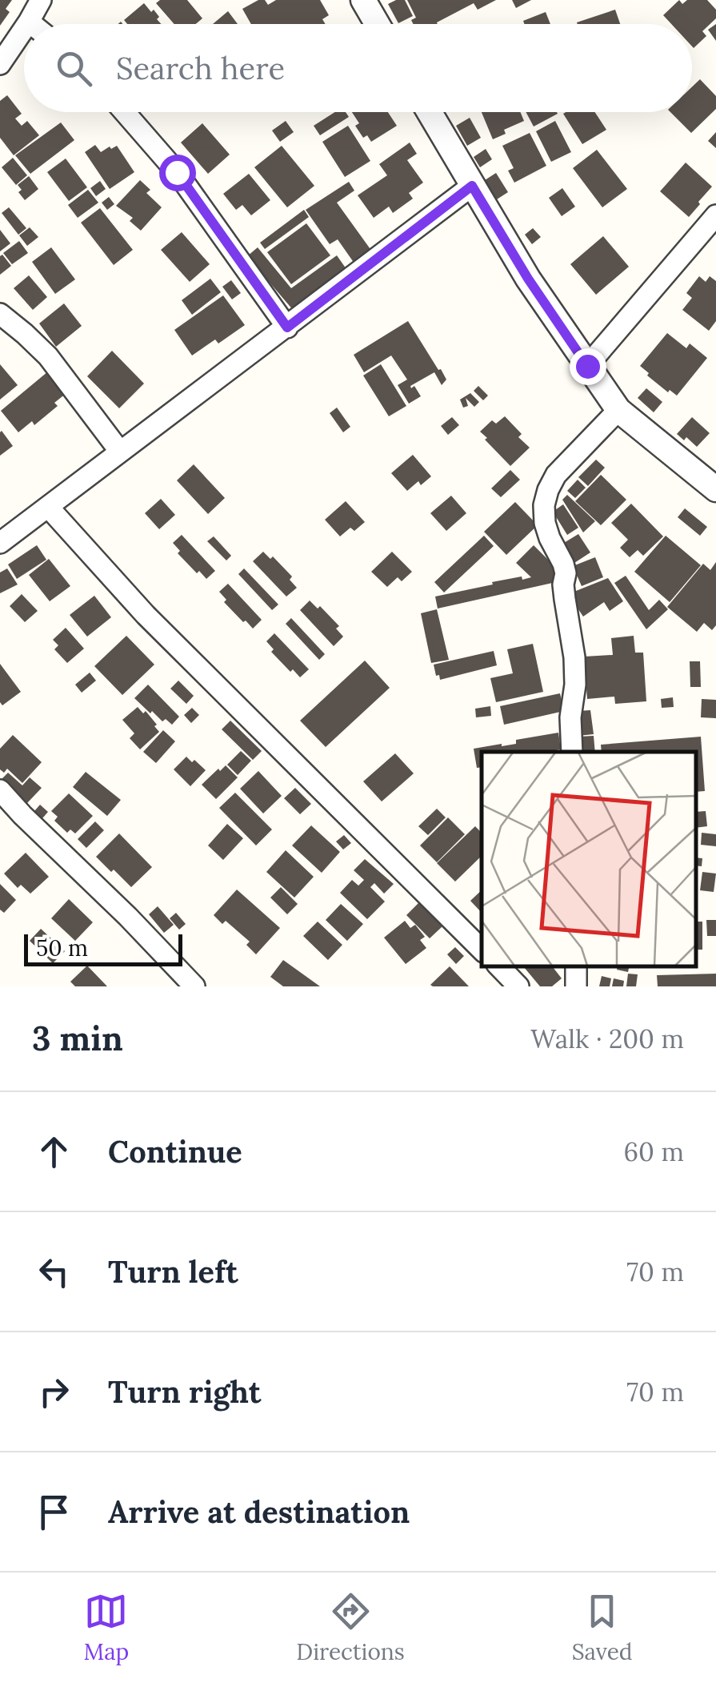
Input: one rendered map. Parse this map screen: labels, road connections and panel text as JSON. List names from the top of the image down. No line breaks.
{"scale_bar":"50 m","page":{"search":"Search here","scale":"50 m","heading":["3 min","Walk · 200 m"],"list":[["Continue","60 m"],["Turn left","70 m"],["Turn right","70 m"],"Arrive at destination"],"nav":["Map","Directions","Saved"]}}
